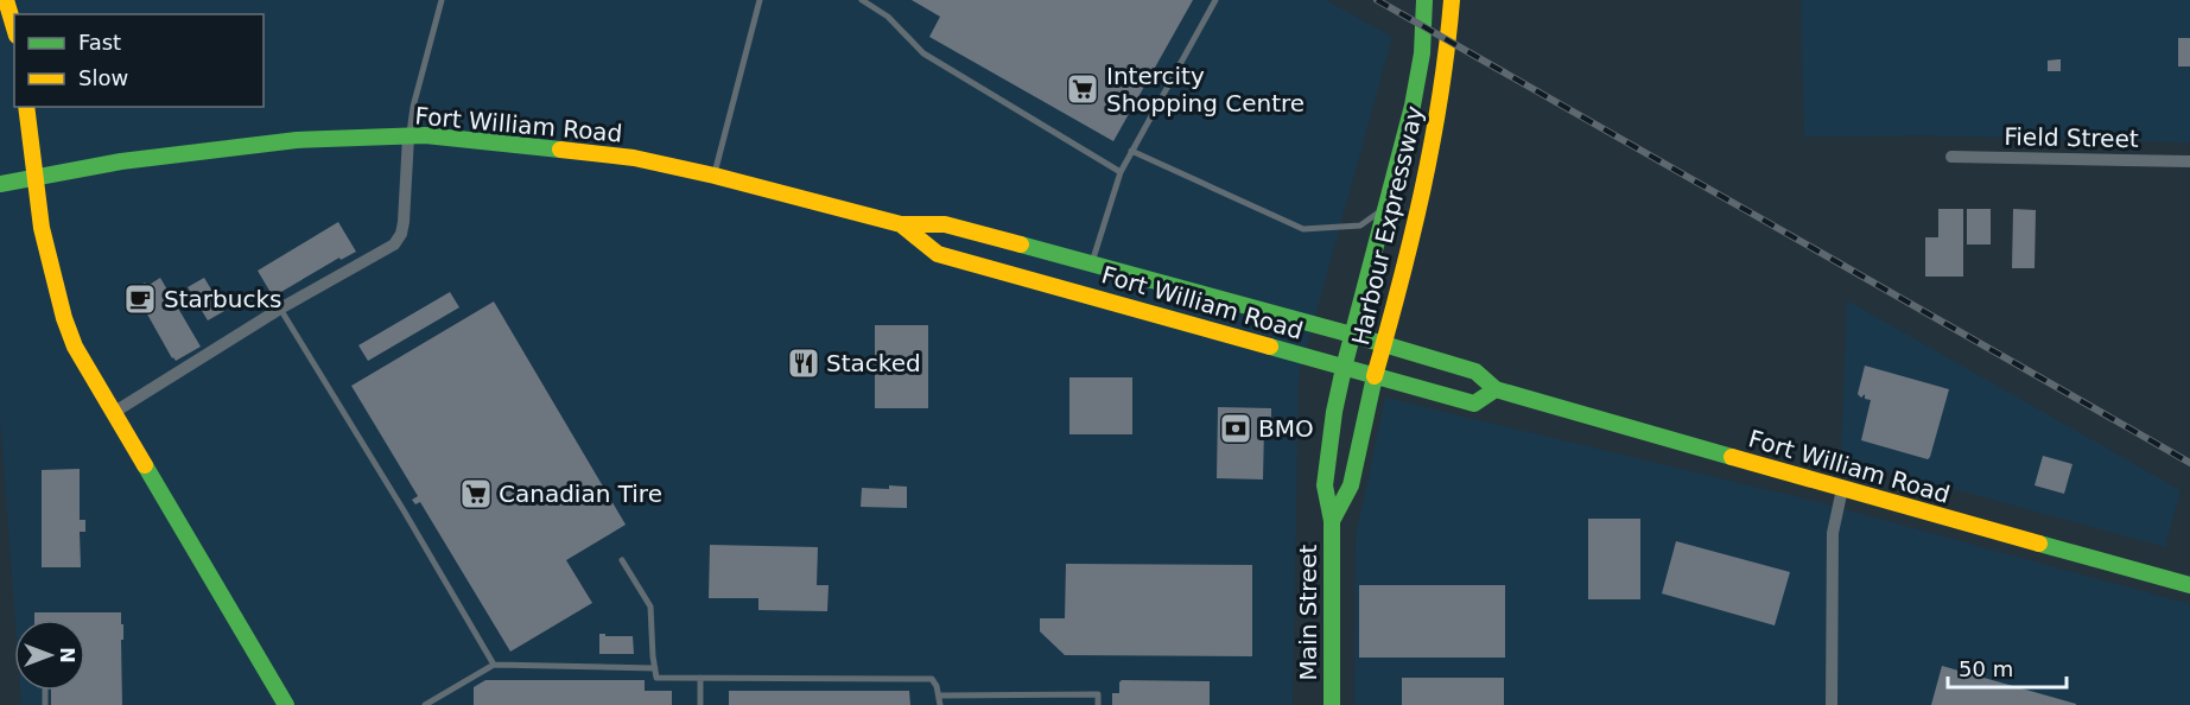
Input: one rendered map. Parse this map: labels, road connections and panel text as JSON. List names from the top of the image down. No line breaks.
{"streets":{"main road":["Fort William Road","Harbour Expressway","Main Street"],"street":["Field Street"]},"crossings":[["Fort William Road","Harbour Expressway"],["Fort William Road","Main Street"],["Harbour Expressway","Main Street"]],"places":{"supermarket":["Intercity Shopping Centre","Canadian Tire"],"cafe":["Starbucks"],"restaurant":["Stacked"],"bank":["BMO"]},"legend":["Fast","Slow"],"scale_bar":"50 m","north":"right"}
